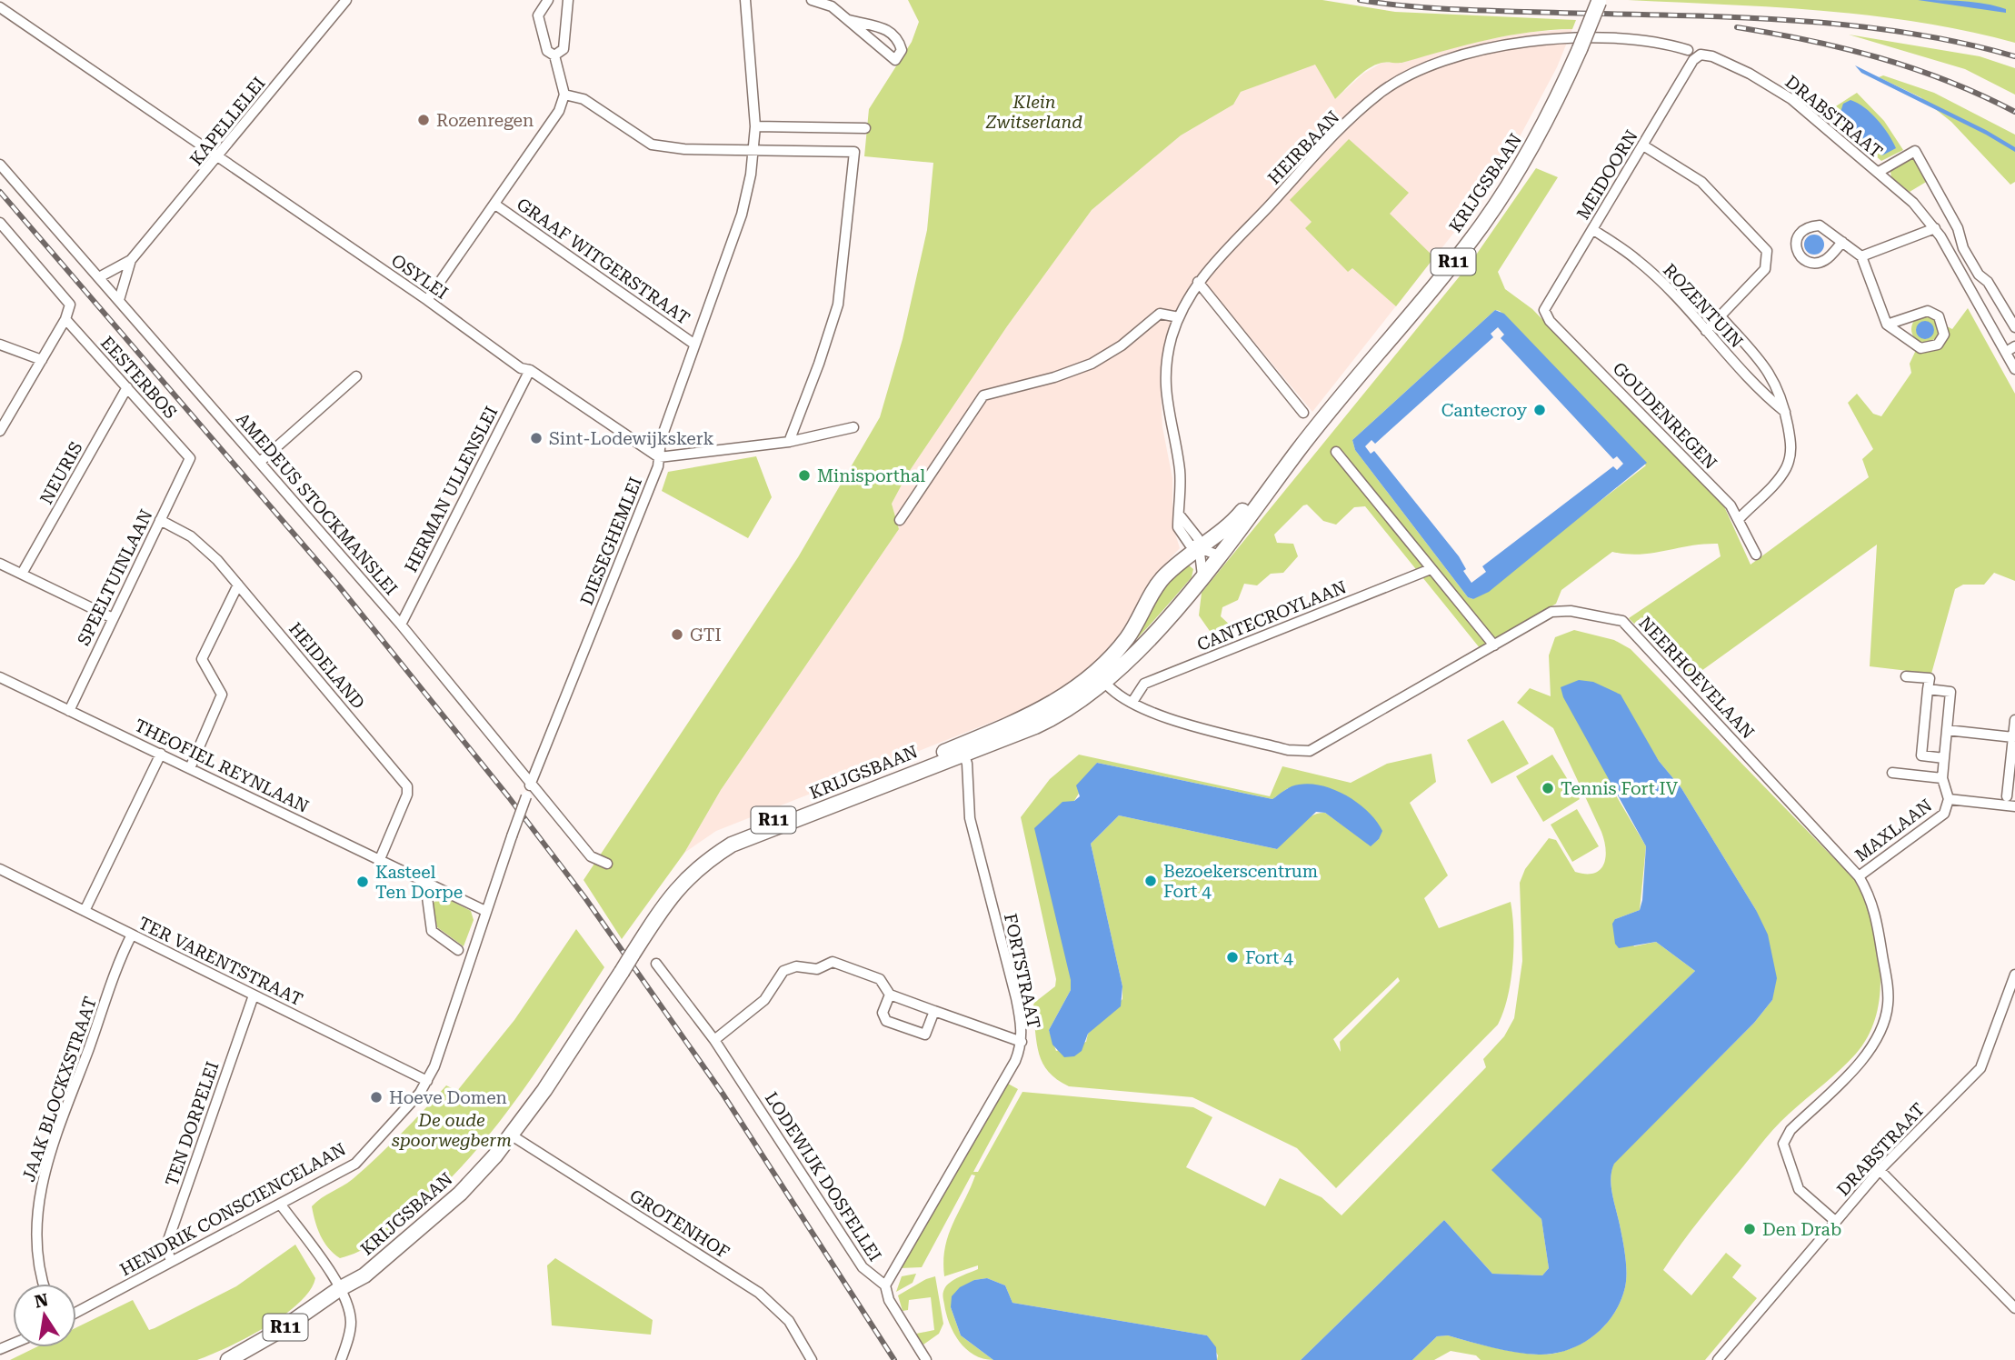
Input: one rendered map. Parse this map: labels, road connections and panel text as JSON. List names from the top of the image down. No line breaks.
{"streets":{"main road":["KRIJGSBAAN","R11"],"street":["DRABSTRAAT","KAPELLELEI","HEIRBAAN","MEIDOORN","GRAAF WITGERSTRAAT","OSYLEI","ROZENTUIN","EESTERBOS","GOUDENREGEN","NEURIS","HERMAN ULLENSLEI","AMEDEUS STOCKMANSLEI","DIESEGHEMLEI","SPEELTUINLAAN","CANTECROYLAAN","HEIDELAND","NEERHOEVELAAN","THEOFIEL REYNLAAN","MAXLAAN","TER VARENTSTRAAT","FORTSTRAAT","JAAK BLOCKXSTRAAT","TEN DORPELEI","LODEWIJK DOSFELLEI","HENDRIK CONSCIENCELAAN","GROTENHOF"]},"crossings":[["DRABSTRAAT","HEIRBAAN"],["DRABSTRAAT","MEIDOORN"],["DRABSTRAAT","NEERHOEVELAAN"],["KAPELLELEI","OSYLEI"],["KAPELLELEI","AMEDEUS STOCKMANSLEI"],["HEIRBAAN","MEIDOORN"],["HEIRBAAN","KRIJGSBAAN"],["MEIDOORN","ROZENTUIN"],["MEIDOORN","GOUDENREGEN"],["KRIJGSBAAN","NEERHOEVELAAN"],["KRIJGSBAAN","FORTSTRAAT"],["KRIJGSBAAN","GROTENHOF"],["GRAAF WITGERSTRAAT","DIESEGHEMLEI"],["OSYLEI","HERMAN ULLENSLEI"],["OSYLEI","DIESEGHEMLEI"],["ROZENTUIN","GOUDENREGEN"],["EESTERBOS","NEURIS"],["EESTERBOS","SPEELTUINLAAN"],["HERMAN ULLENSLEI","AMEDEUS STOCKMANSLEI"],["AMEDEUS STOCKMANSLEI","DIESEGHEMLEI"],["DIESEGHEMLEI","THEOFIEL REYNLAAN"],["DIESEGHEMLEI","TER VARENTSTRAAT"],["DIESEGHEMLEI","HENDRIK CONSCIENCELAAN"],["SPEELTUINLAAN","HEIDELAND"],["SPEELTUINLAAN","THEOFIEL REYNLAAN"],["CANTECROYLAAN","NEERHOEVELAAN"],["HEIDELAND","THEOFIEL REYNLAAN"],["NEERHOEVELAAN","MAXLAAN"],["TER VARENTSTRAAT","JAAK BLOCKXSTRAAT"],["TER VARENTSTRAAT","TEN DORPELEI"],["TER VARENTSTRAAT","HENDRIK CONSCIENCELAAN"],["FORTSTRAAT","LODEWIJK DOSFELLEI"],["TEN DORPELEI","HENDRIK CONSCIENCELAAN"]],"parks":["Klein Zwitserland","De oude spoorwegberm"],"places":["Rozenregen","Cantecroy","Sint-Lodewijkskerk","Minisporthal","GTI","Tennis Fort IV","Bezoekerscentrum Fort 4","Kasteel Ten Dorpe","Fort 4","Hoeve Domen","Den Drab"],"north":"top"}
